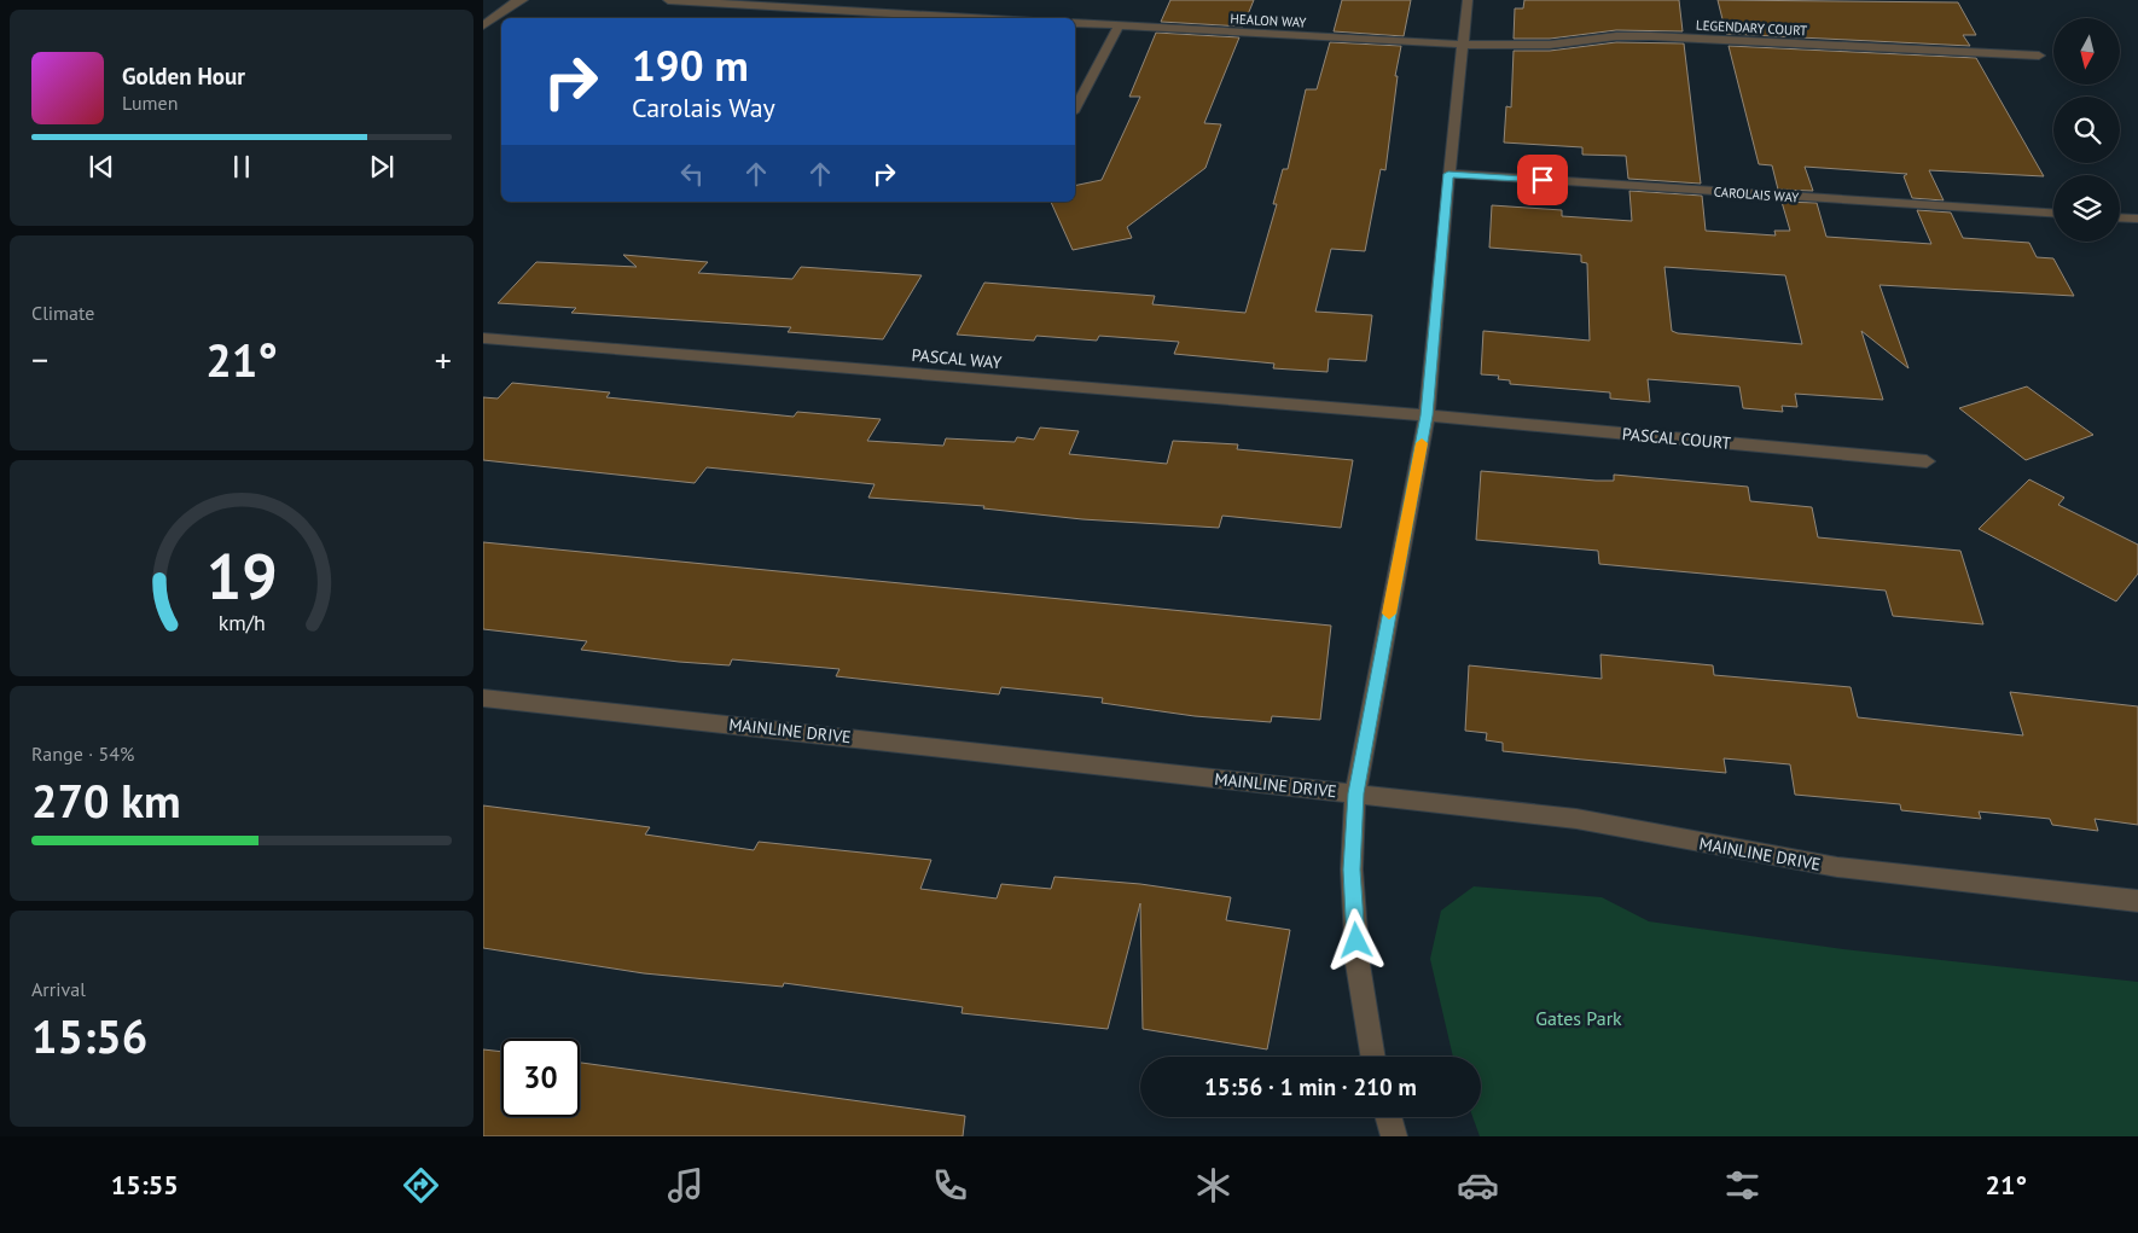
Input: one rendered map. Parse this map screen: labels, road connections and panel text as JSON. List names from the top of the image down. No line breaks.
{"streets":{"street":["HEALON WAY","LEGENDARY COURT","CAROLAIS WAY","PASCAL WAY","PASCAL COURT","MAINLINE DRIVE"]},"crossings":[["HEALON WAY","LEGENDARY COURT"],["PASCAL WAY","PASCAL COURT"]],"parks":["Gates Park"],"north":"bottom","page":{"turn":["190 m","Carolais Way"],"song":["Golden Hour","Lumen"],"tile":["Climate",["Range · 54%","270 km"],["Arrival","15:56"]],"heat":["−","21°","+"],"limit":"30","trip":"15:56 · 1 min · 210 m","tabs":["15:55","21°"],"gauge":["19","km/h"]}}
